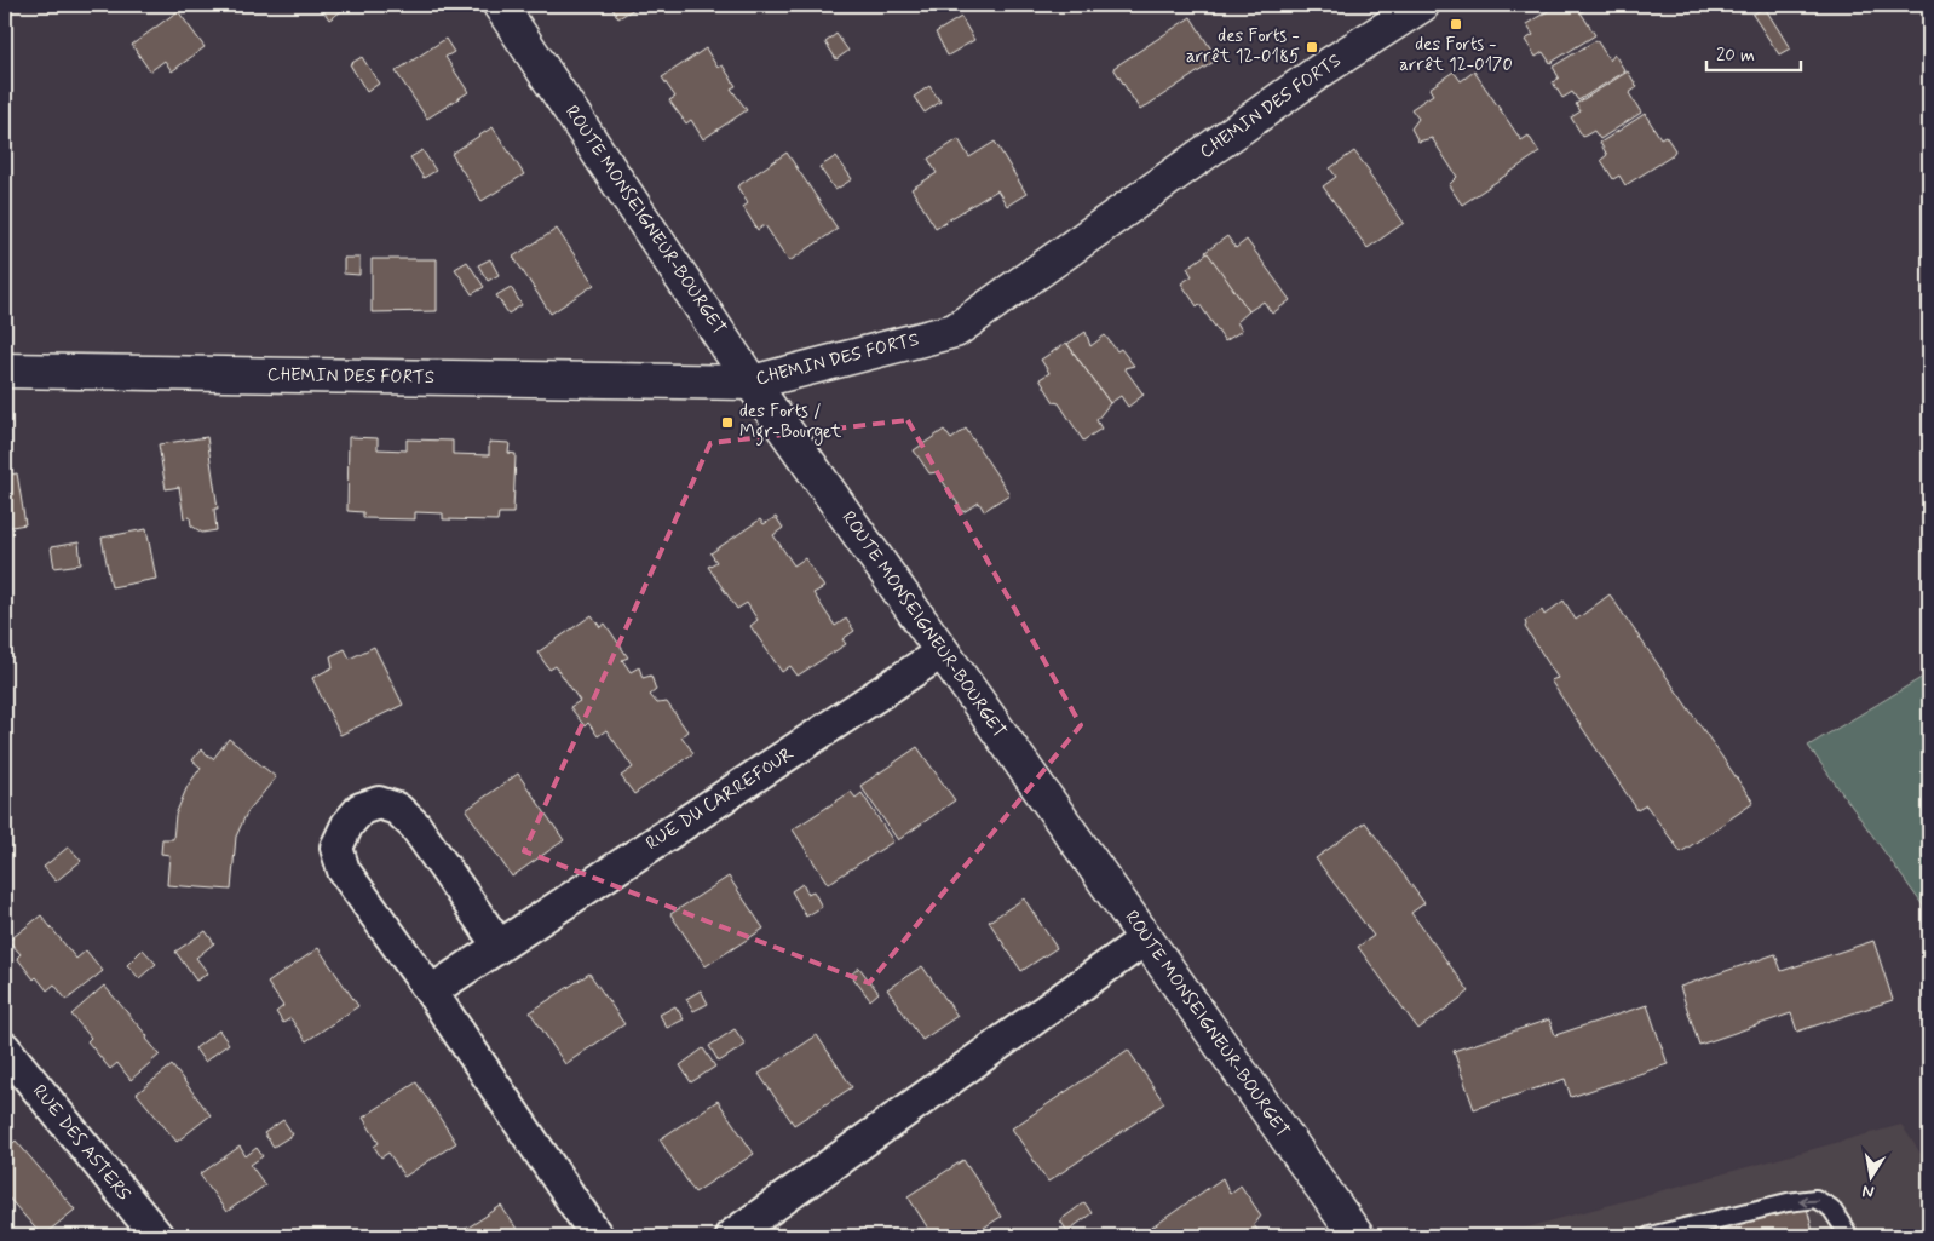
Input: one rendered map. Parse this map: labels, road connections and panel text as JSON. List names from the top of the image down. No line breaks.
{"streets":{"street":["CHEMIN DES FORTS","ROUTE MONSEIGNEUR-BOURGET","RUE DU CARREFOUR","RUE DES ASTERS"]},"crossings":[["CHEMIN DES FORTS","ROUTE MONSEIGNEUR-BOURGET"],["ROUTE MONSEIGNEUR-BOURGET","RUE DU CARREFOUR"]],"places":{"transit":["des Forts - arrêt 12-0170","des Forts - arrêt 12-0185","des Forts / Mgr-Bourget"]},"scale_bar":"20 m","north":"bottom"}
